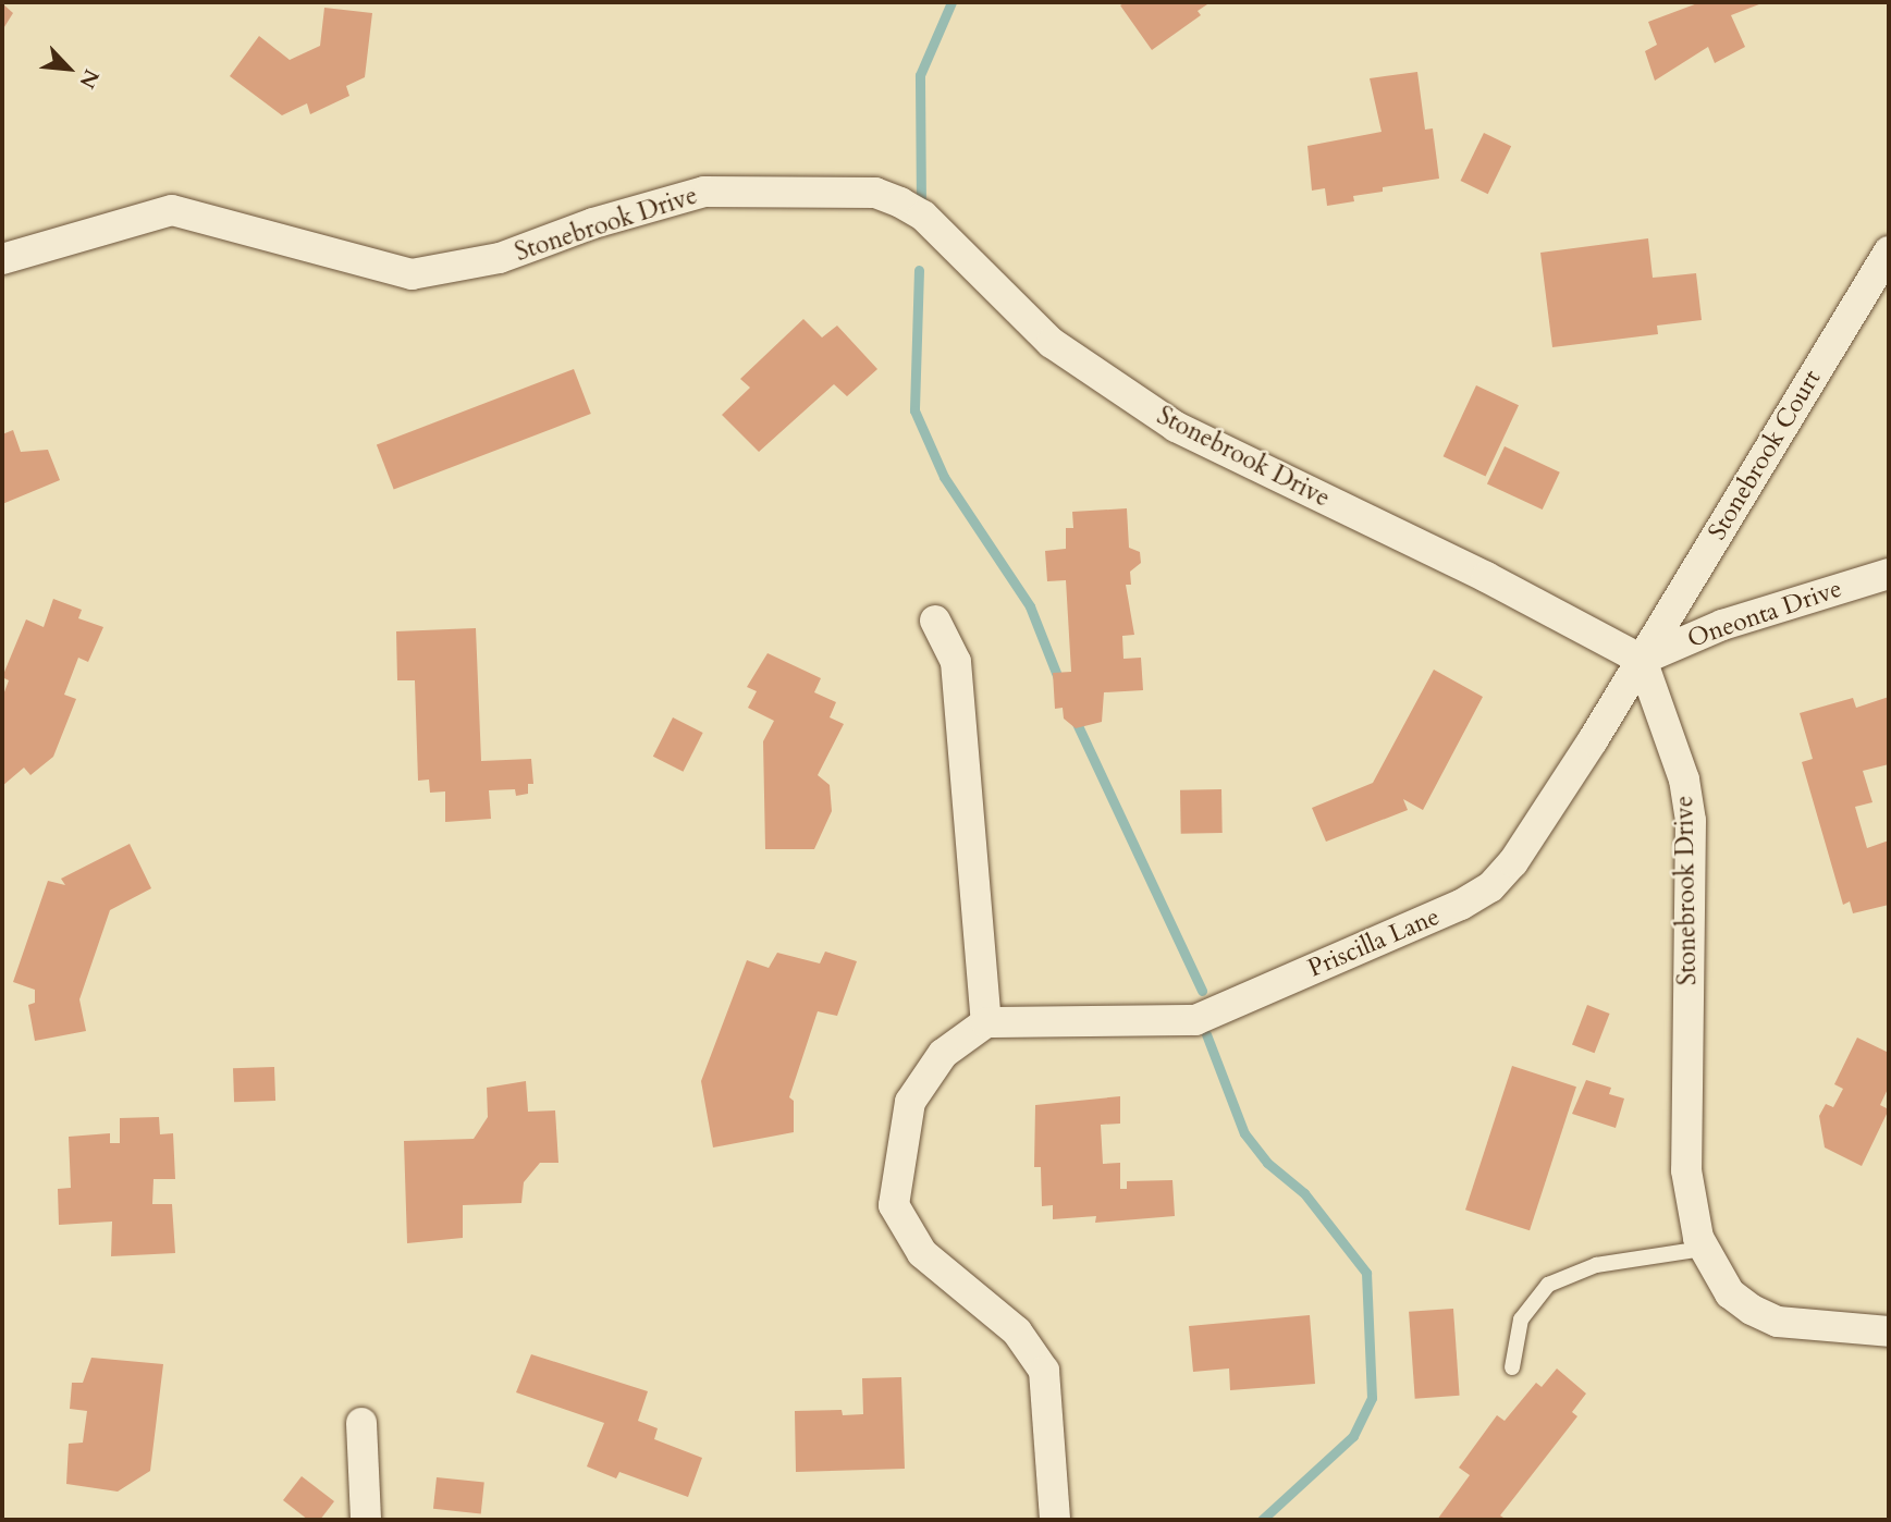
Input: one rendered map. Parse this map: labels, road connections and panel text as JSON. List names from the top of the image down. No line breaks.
{"streets":{"street":["Stonebrook Drive","Stonebrook Court","Oneonta Drive","Priscilla Lane"]},"crossings":[["Stonebrook Drive","Stonebrook Court"],["Stonebrook Drive","Oneonta Drive"],["Stonebrook Drive","Priscilla Lane"],["Stonebrook Court","Oneonta Drive"],["Stonebrook Court","Priscilla Lane"],["Oneonta Drive","Priscilla Lane"]],"north":"bottom right"}
